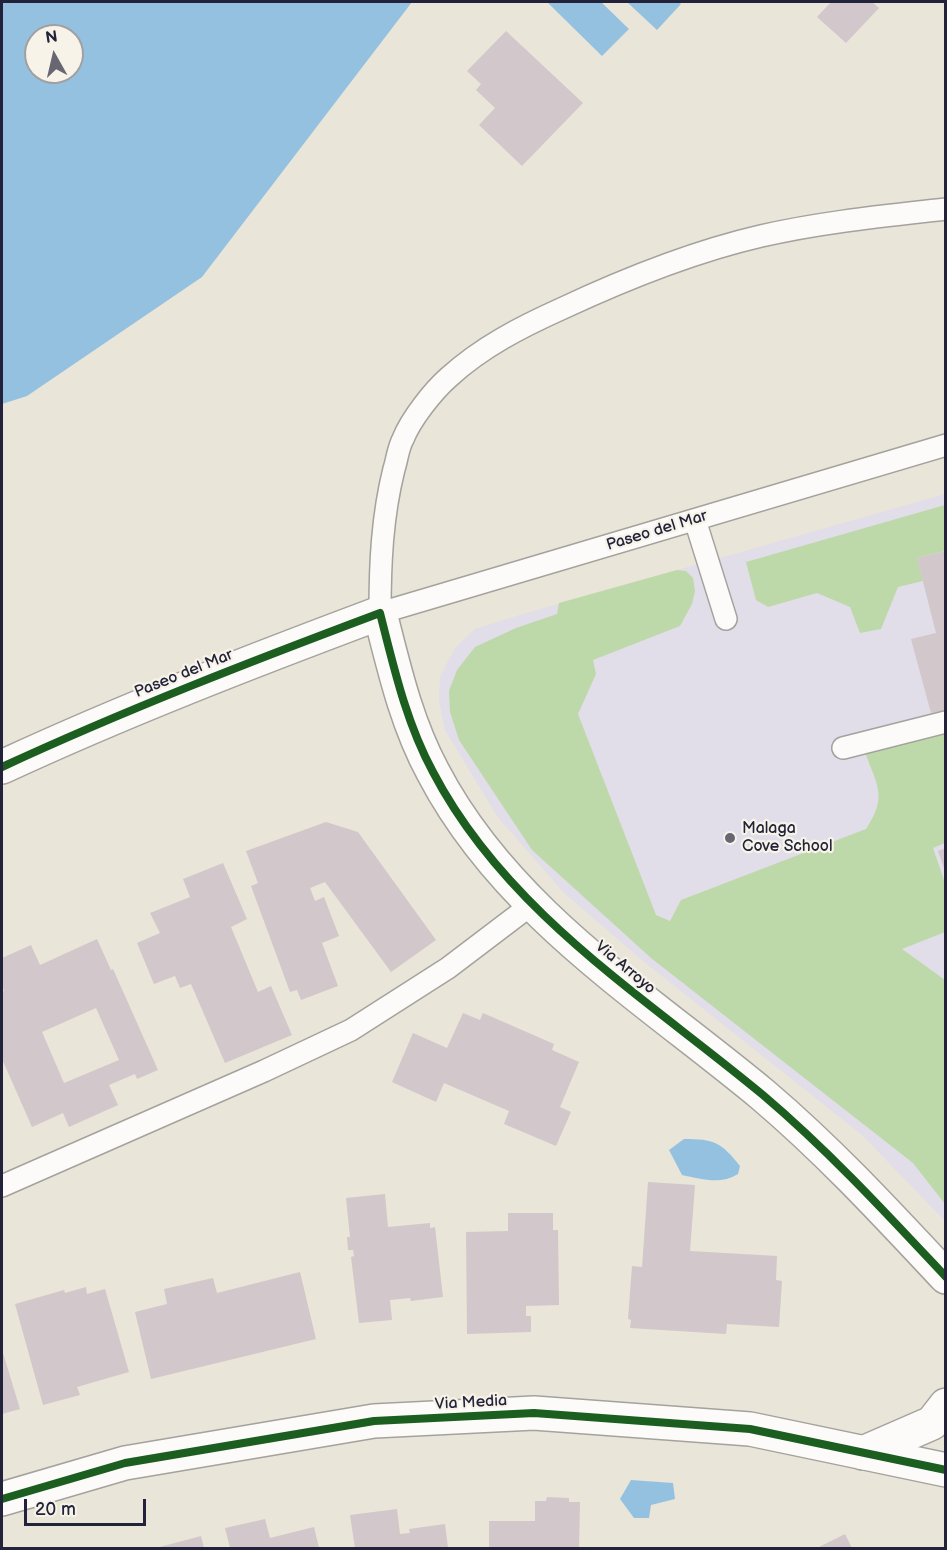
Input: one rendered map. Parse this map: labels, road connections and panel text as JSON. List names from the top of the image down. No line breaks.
{"streets":{"street":["Paseo del Mar","Via Arroyo","Via Media"]},"crossings":[["Paseo del Mar","Via Arroyo"]],"places":["Malaga Cove School"],"scale_bar":"20 m","north":"top"}
